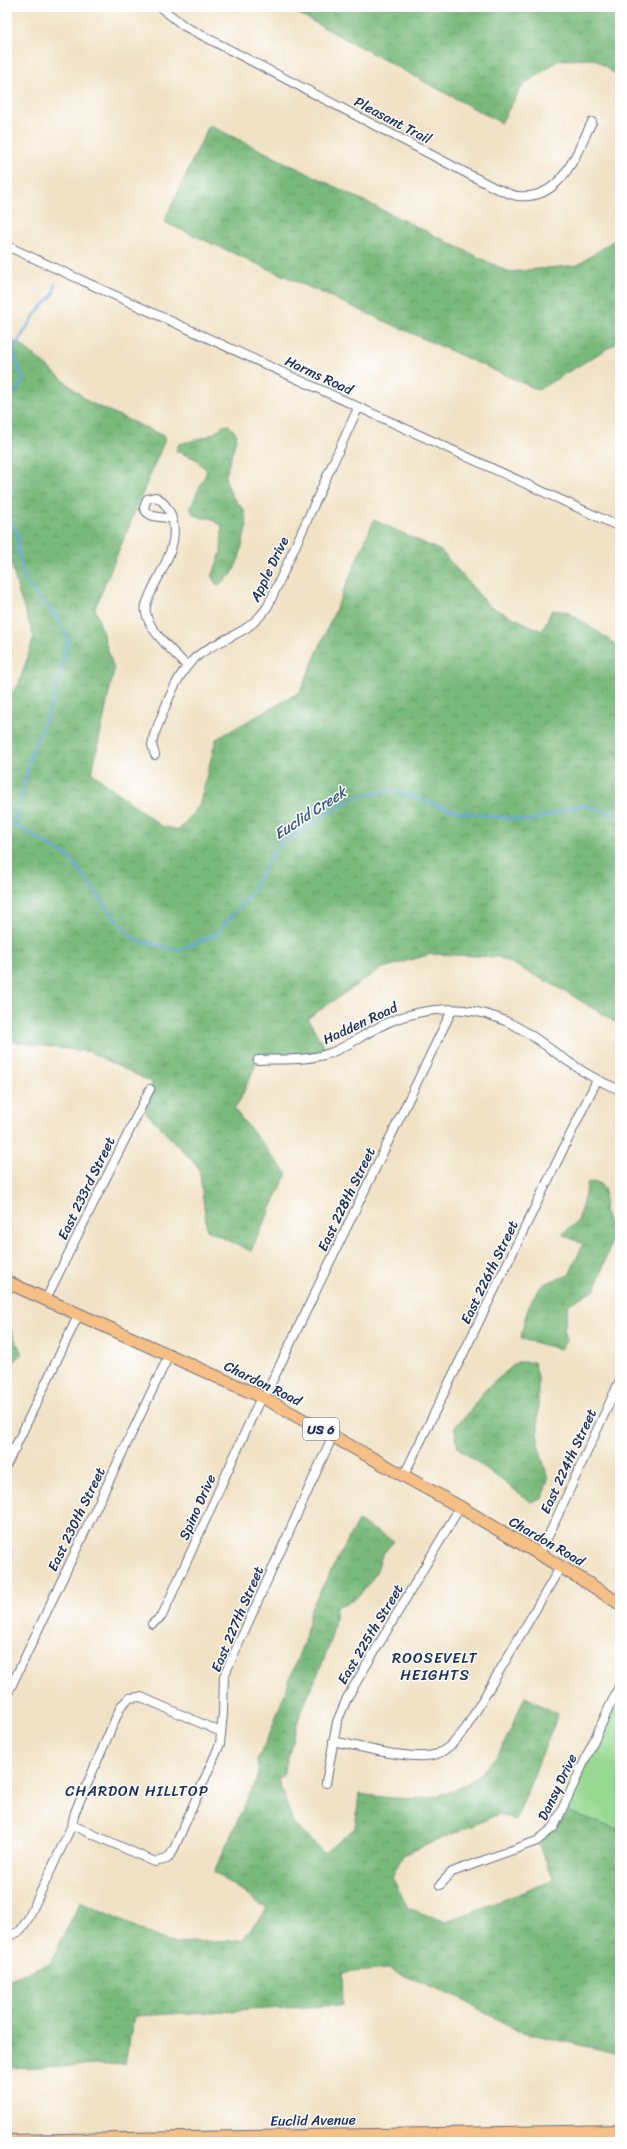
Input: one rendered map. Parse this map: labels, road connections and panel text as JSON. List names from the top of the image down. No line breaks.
{"streets":{"main road":["Chardon Road","US 6","Euclid Avenue"],"street":["Pleasant Trail","Harms Road","Apple Drive","Hadden Road","East 233rd Street","East 228th Street","East 226th Street","East 224th Street","Spino Drive","East 230th Street","East 227th Street","East 225th Street","Dansy Drive"]},"crossings":[["Harms Road","Apple Drive"],["Hadden Road","East 228th Street"],["Hadden Road","East 226th Street"],["East 233rd Street","Chardon Road"],["East 228th Street","Chardon Road"],["East 228th Street","Spino Drive"],["East 226th Street","Chardon Road"],["Chardon Road","East 224th Street"],["Chardon Road","Spino Drive"],["Chardon Road","East 230th Street"],["Chardon Road","East 227th Street"],["Chardon Road","East 225th Street"]],"districts":["ROOSEVELT HEIGHTS","CHARDON HILLTOP"],"water":["Euclid Creek"]}
